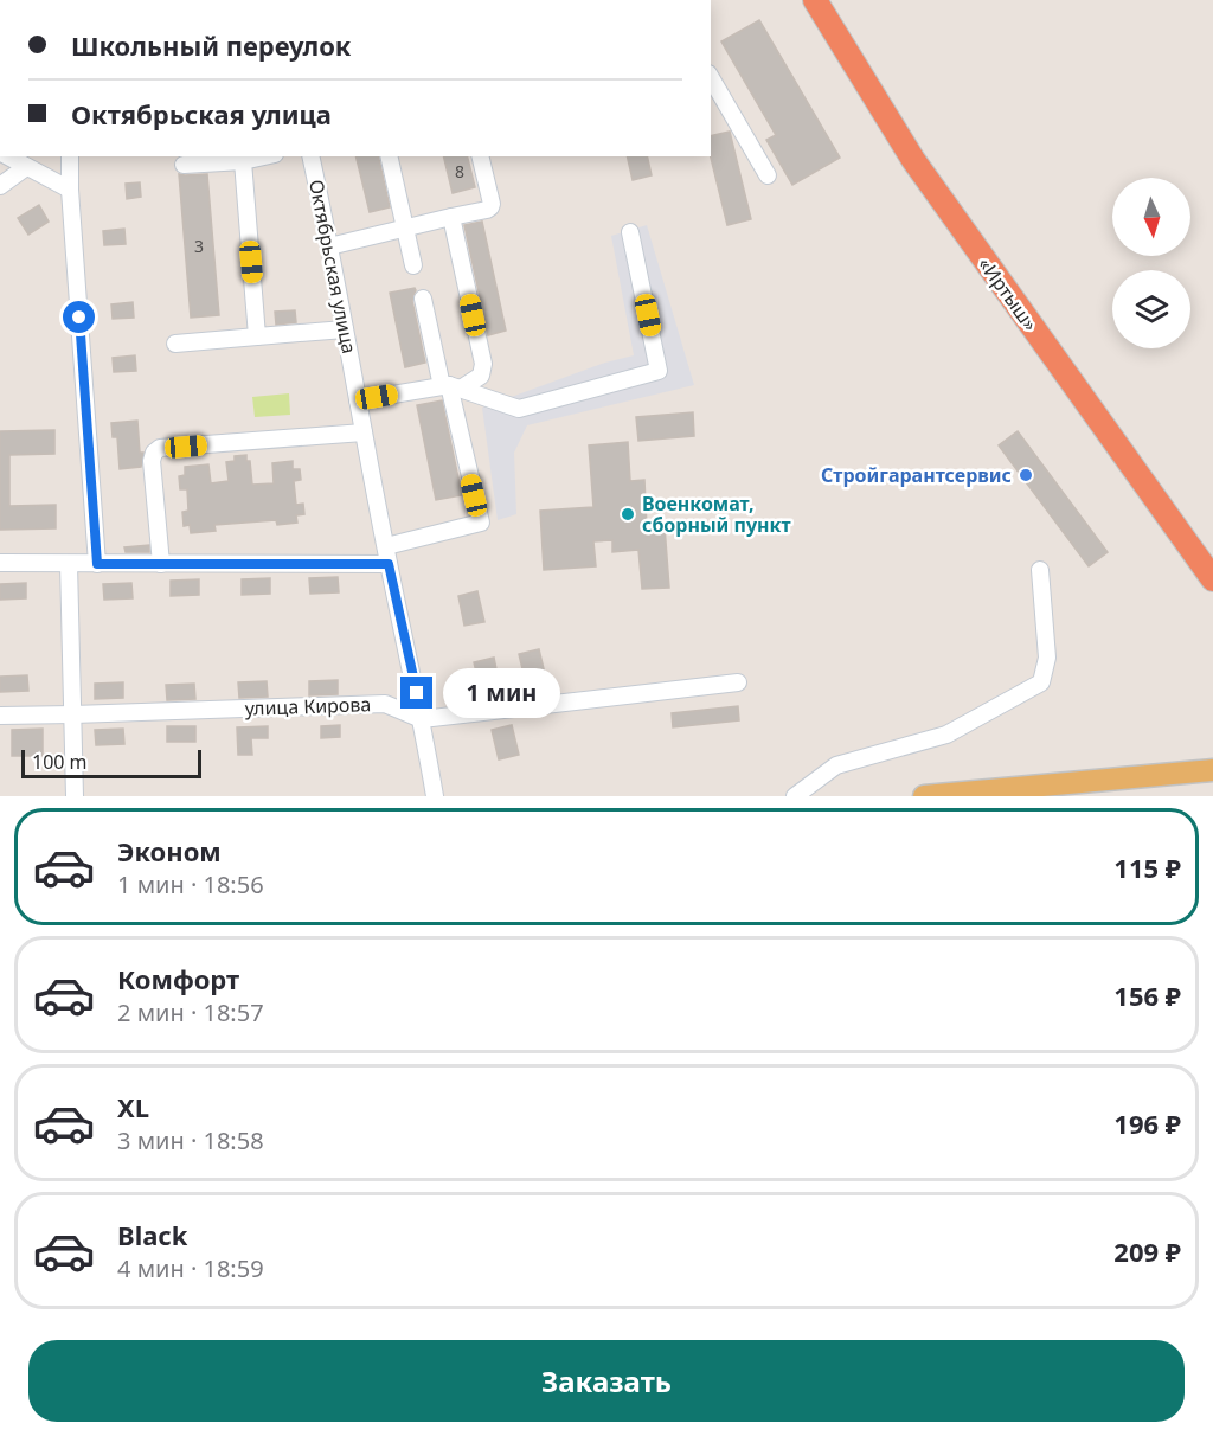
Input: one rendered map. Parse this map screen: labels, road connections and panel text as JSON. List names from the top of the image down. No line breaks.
{"streets":{"highway":["«Иртыш»"],"street":["Октябрьская улица","улица Кирова"]},"crossings":[["Октябрьская улица","улица Кирова"]],"places":["Стройгарантсервис","Военкомат, сборный пункт"],"house_numbers":["8","3"],"scale_bar":"100 m","north":"bottom","page":{"banner":["Школьный переулок","Октябрьская улица"],"bubble":"1 мин","scale":"100 m","list":[{"name":"Эконом","note":"1 мин · 18:56","value":"115 ₽"},{"name":"Комфорт","note":"2 мин · 18:57","value":"156 ₽"},{"name":"XL","note":"3 мин · 18:58","value":"196 ₽"},{"name":"Black","note":"4 мин · 18:59","value":"209 ₽"}],"buttons":"Заказать"}}
